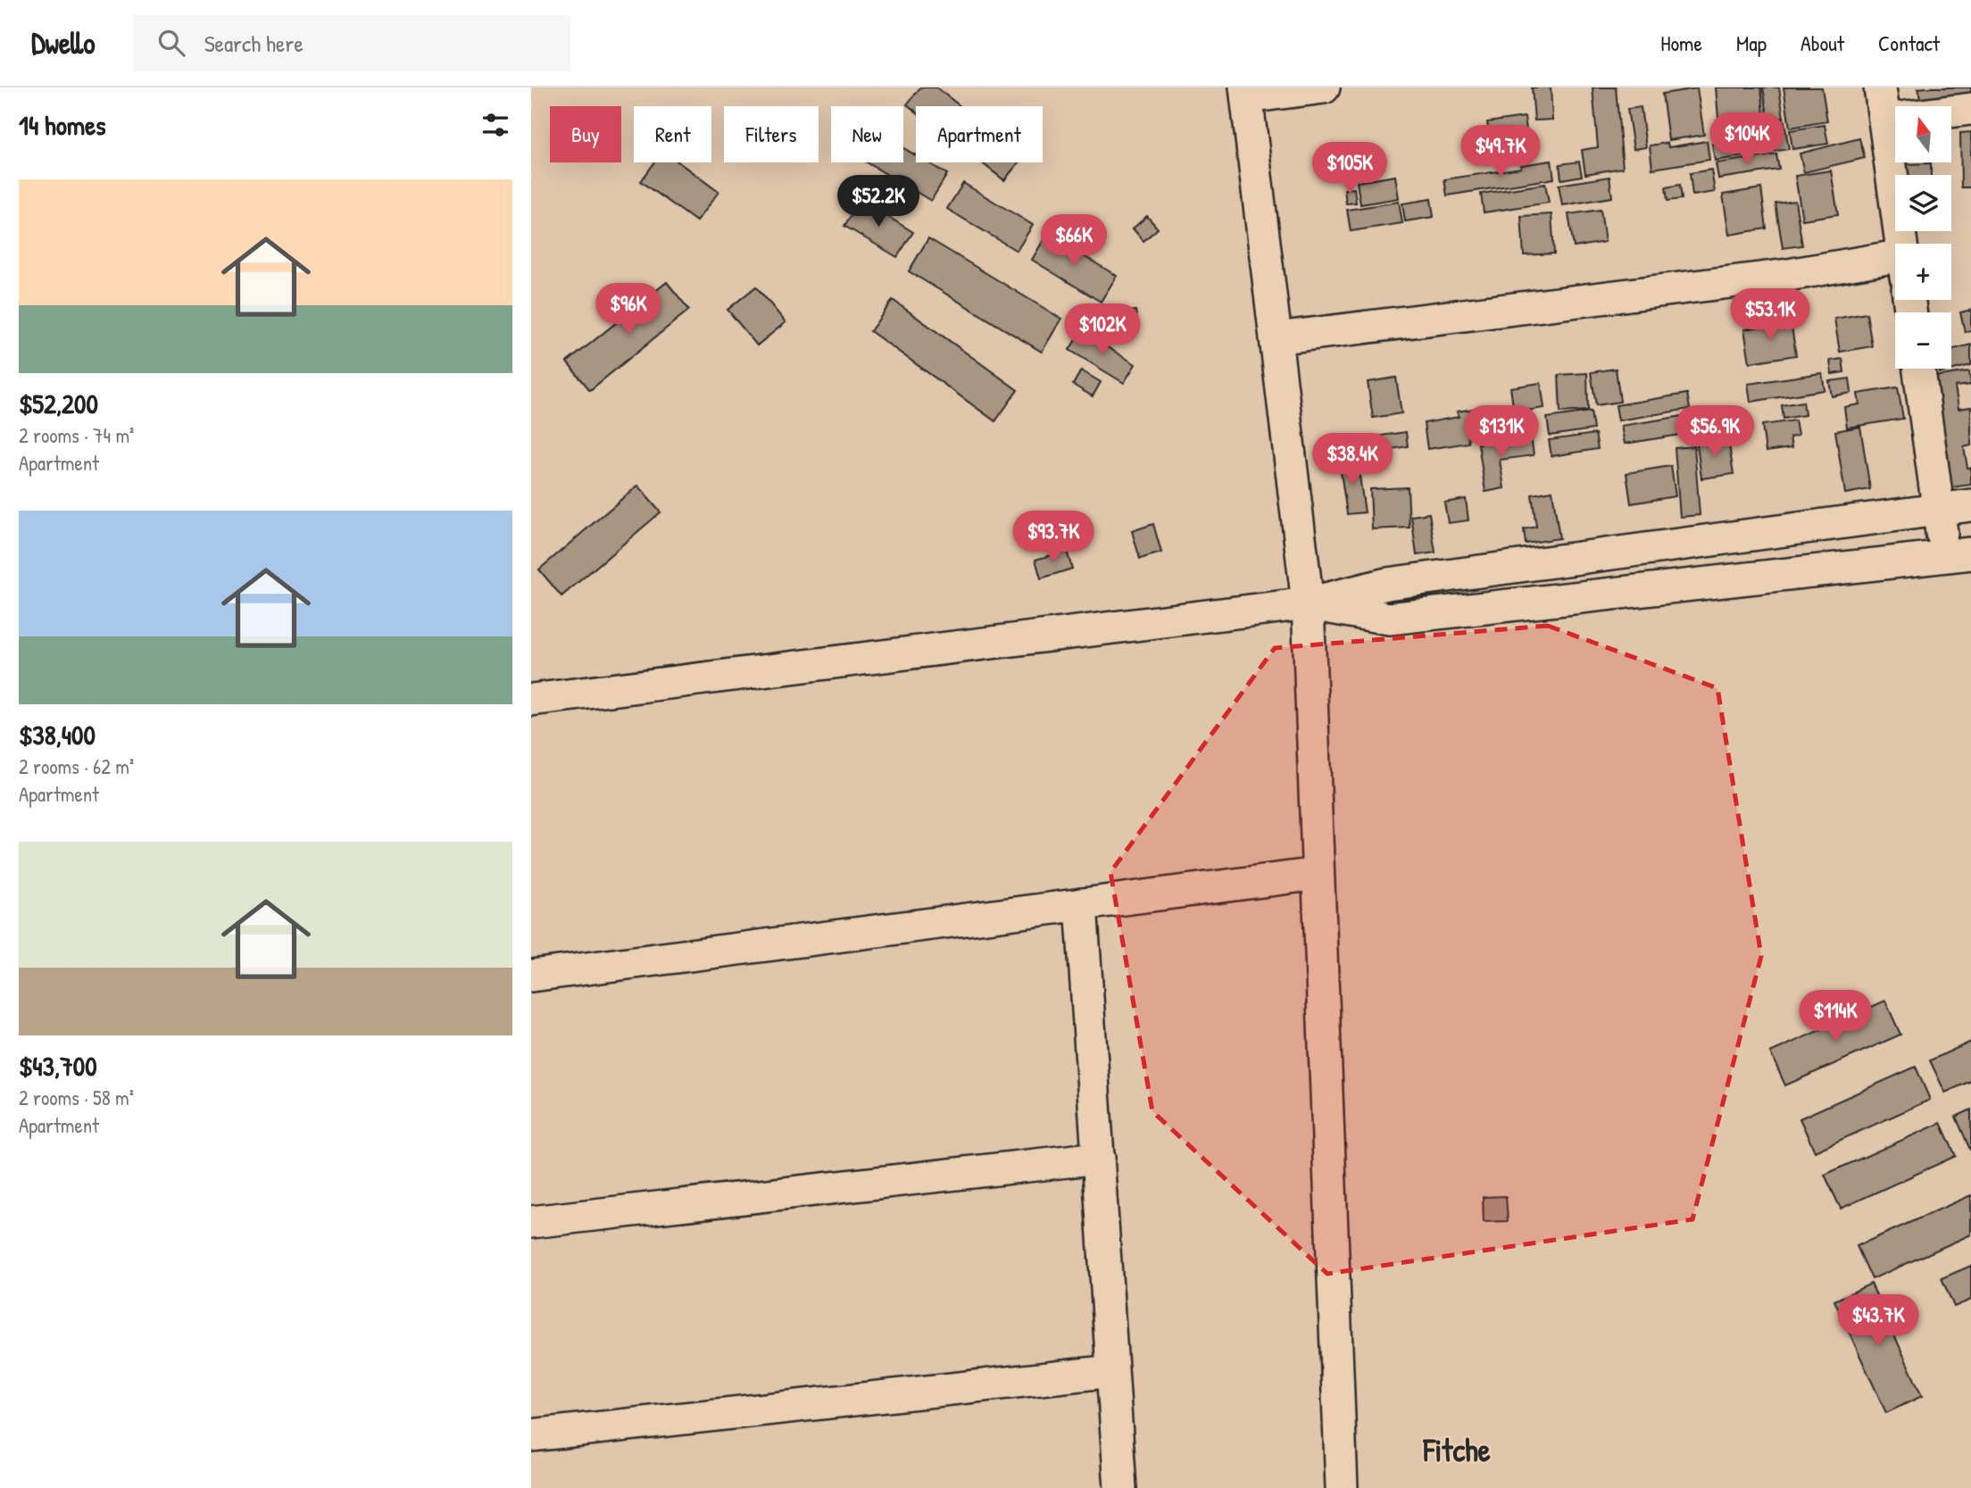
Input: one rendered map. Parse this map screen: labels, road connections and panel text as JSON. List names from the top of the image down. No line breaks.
{"districts":["Fitche"],"north":"top","page":{"header":"Dwello","search":"Search here","nav":["Home","Map","About","Contact"],"heading":"14 homes","map_buttons":["+","−"],"chip":["Buy","Rent","Filters","New","Apartment"],"price":["$104K","$49.7K","$105K","$52.2K","$66K","$96K","$53.1K","$102K","$131K","$56.9K","$38.4K","$93.7K","$114K","$43.7K"],"list":[{"name":"$52,200","note":"2 rooms · 74 m² · Apartment"},{"name":"$38,400","note":"2 rooms · 62 m² · Apartment"},{"name":"$43,700","note":"2 rooms · 58 m² · Apartment"}]}}
